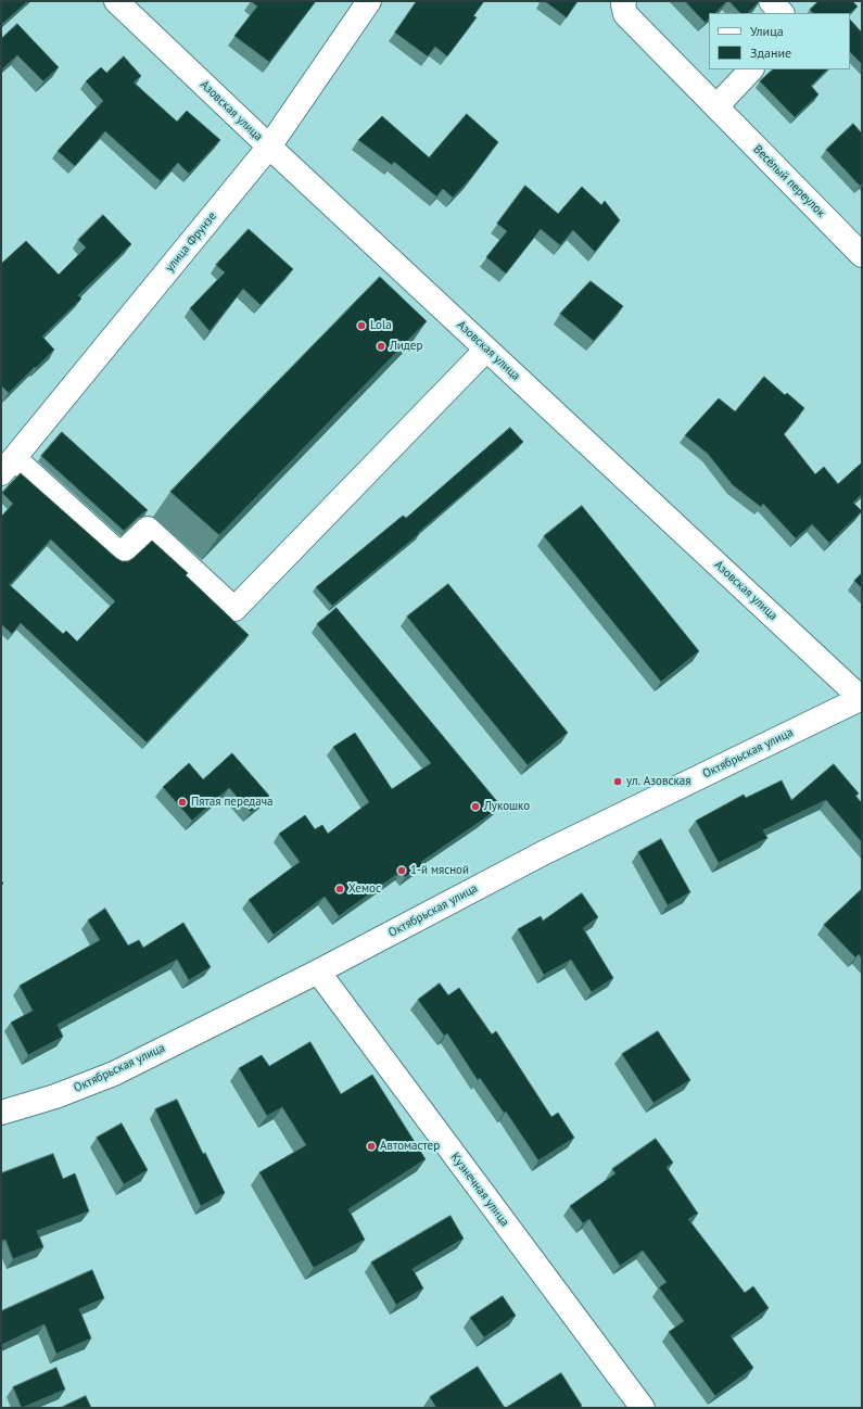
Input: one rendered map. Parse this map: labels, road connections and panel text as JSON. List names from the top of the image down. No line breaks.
{"streets":{"street":["Азовская улица","Весёлый переулок","улица Фрунзе","Октябрьская улица","Кузнечная улица"]},"crossings":[["Азовская улица","улица Фрунзе"],["Азовская улица","Октябрьская улица"],["Октябрьская улица","Кузнечная улица"]],"places":["Lola","Лидер","ул. Азовская","Пятая передача","Лукошко","1-й мясной","Хемос","Автомастер"],"legend":["Улица","Здание"]}
